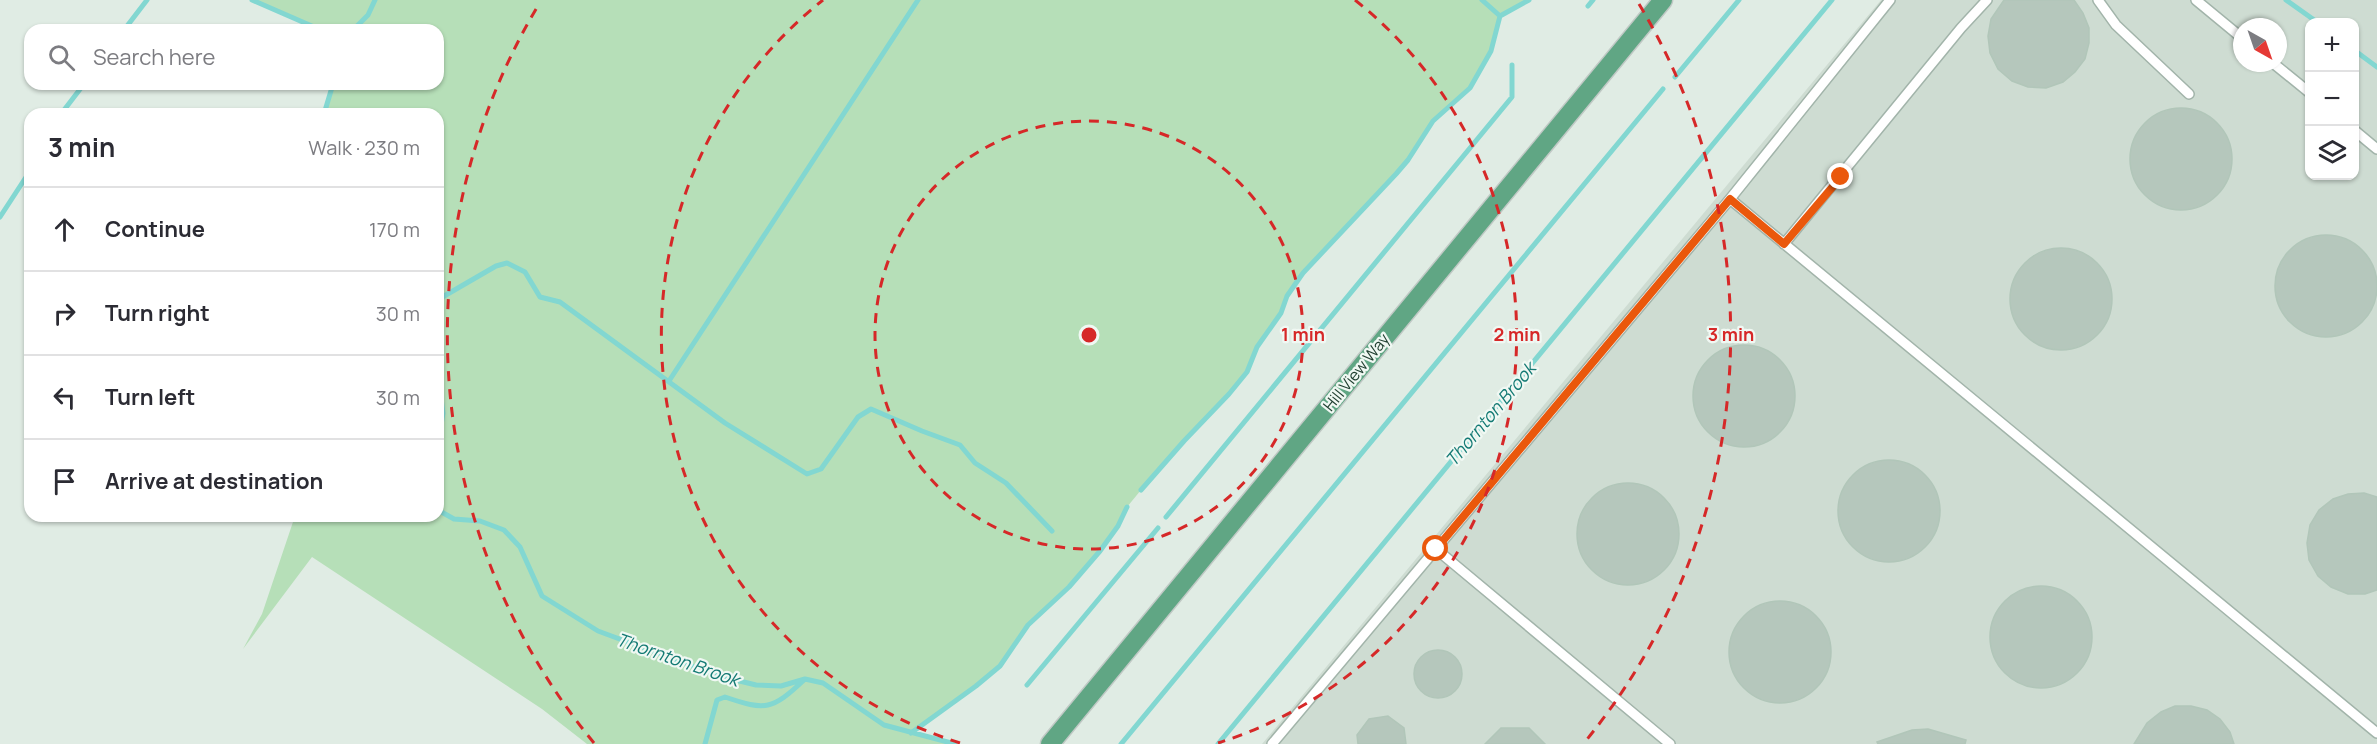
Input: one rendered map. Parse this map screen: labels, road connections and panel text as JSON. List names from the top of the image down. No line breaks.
{"streets":{"main road":["Hill View Way"]},"water":["Thornton Brook"],"north":"bottom right","page":{"map_buttons":["+","−"],"search":"Search here","heading":["3 min","Walk · 230 m"],"list":[["Continue","170 m"],["Turn right","30 m"],["Turn left","30 m"],"Arrive at destination"]},"rings":["1 min","2 min","3 min"]}
